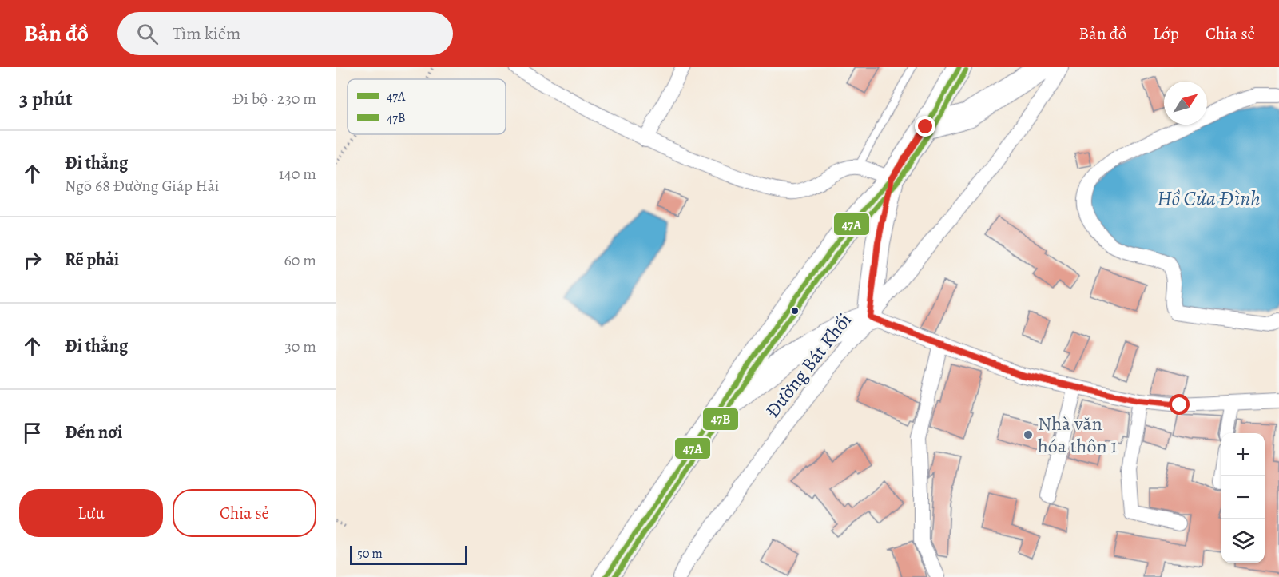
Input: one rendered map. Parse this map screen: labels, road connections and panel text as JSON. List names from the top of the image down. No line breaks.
{"streets":{"street":["Đường Bát Khối"]},"water":["Hồ Cửa Đình"],"places":["Nhà văn hóa thôn 1"],"lines":["transit line 47A","transit line 47B"],"legend":["47A","47B"],"scale_bar":"50 m","north":"top right","page":{"header":"Bản đồ","search":"Tìm kiếm","nav":["Bản đồ","Lớp","Chia sẻ"],"heading":["3 phút","Đi bộ · 230 m"],"list":[["Đi thẳng","Ngõ 68 Đường Giáp Hải","140 m"],["Rẽ phải","60 m"],["Đi thẳng","30 m"],"Đến nơi"],"map_buttons":["+","−"],"buttons":["Lưu","Chia sẻ"],"scale":"50 m"}}
